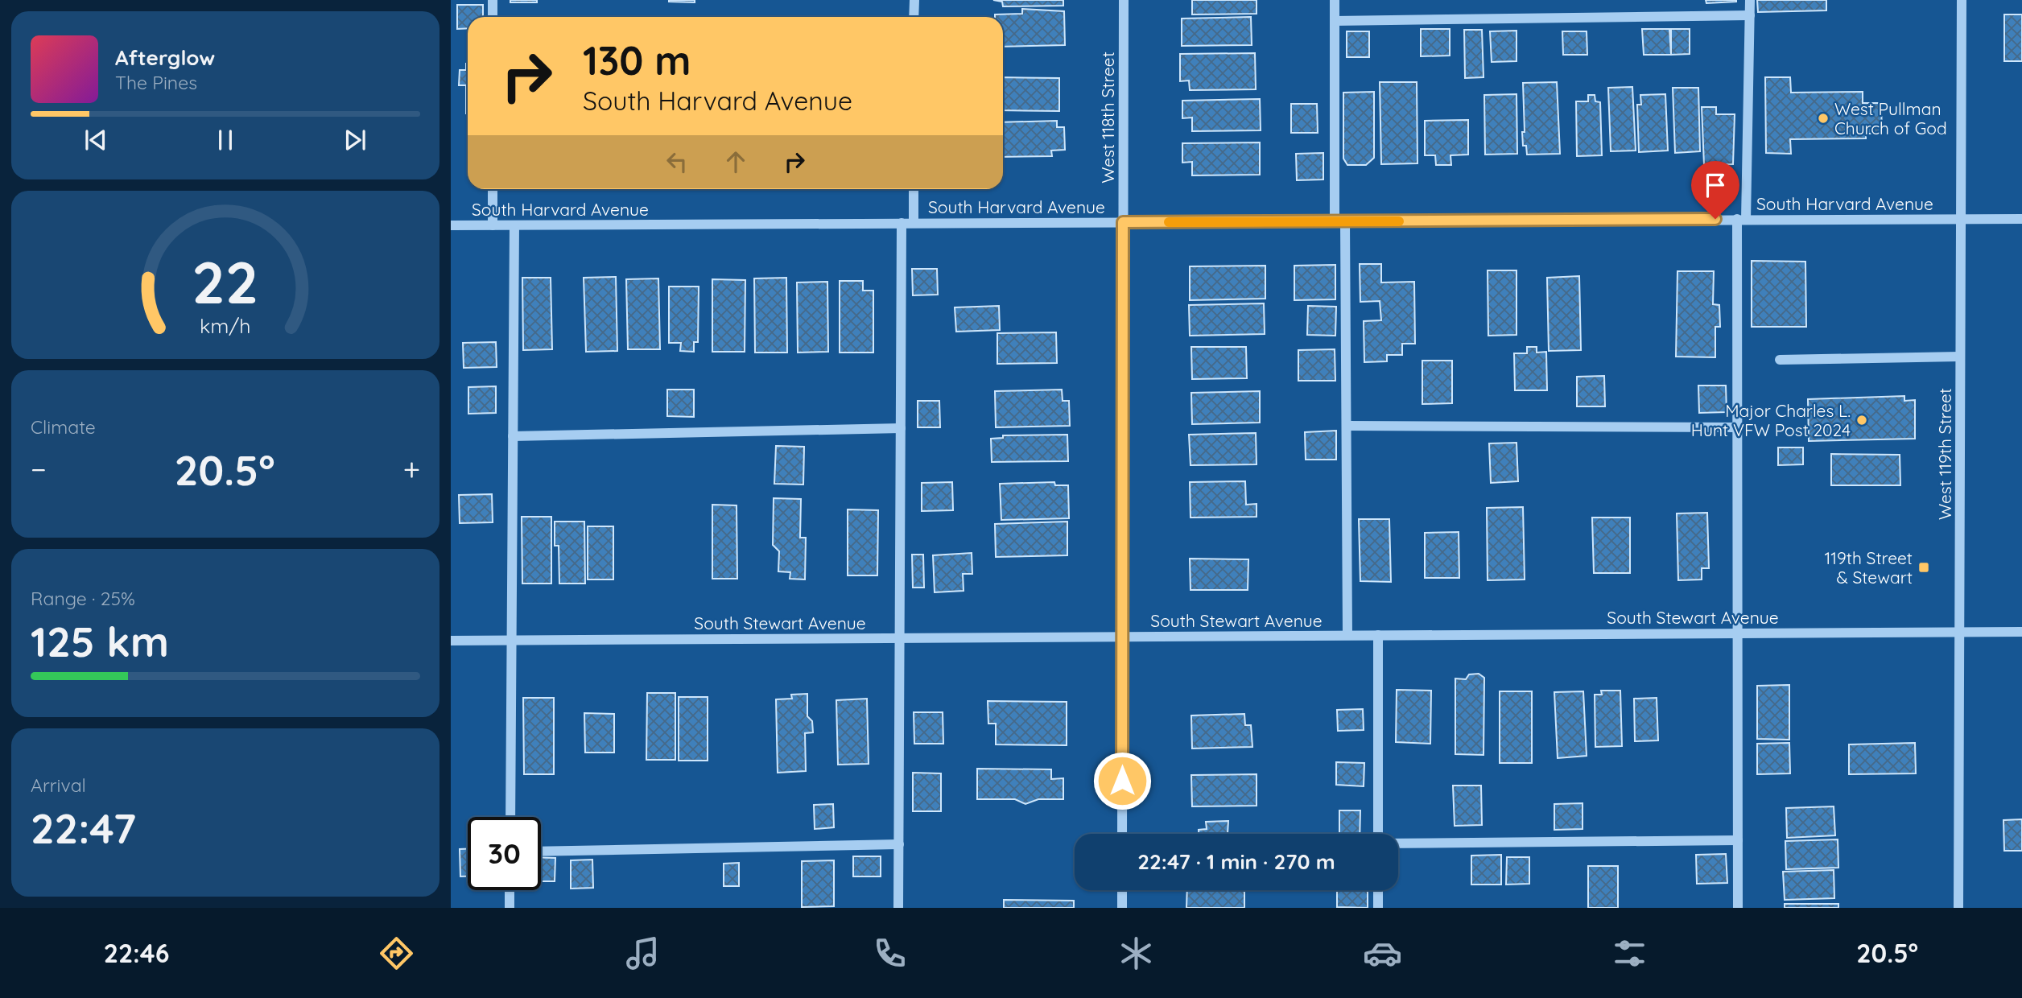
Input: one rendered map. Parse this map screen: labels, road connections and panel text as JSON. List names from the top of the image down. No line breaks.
{"streets":{"street":["West 118th Street","South Harvard Avenue","West 119th Street","South Stewart Avenue"]},"crossings":[["West 118th Street","South Harvard Avenue"],["West 118th Street","South Stewart Avenue"],["South Harvard Avenue","West 119th Street"],["West 119th Street","South Stewart Avenue"]],"places":{"other":["West Pullman Church of God","Major Charles L. Hunt VFW Post 2024"],"transit":["119th Street & Stewart"]},"page":{"turn":["130 m","South Harvard Avenue"],"song":["Afterglow","The Pines"],"tile":["Climate",["Range · 25%","125 km"],["Arrival","22:47"]],"heat":["−","20.5°","+"],"limit":"30","trip":"22:47 · 1 min · 270 m","tabs":["22:46","20.5°"],"gauge":["22","km/h"]}}
